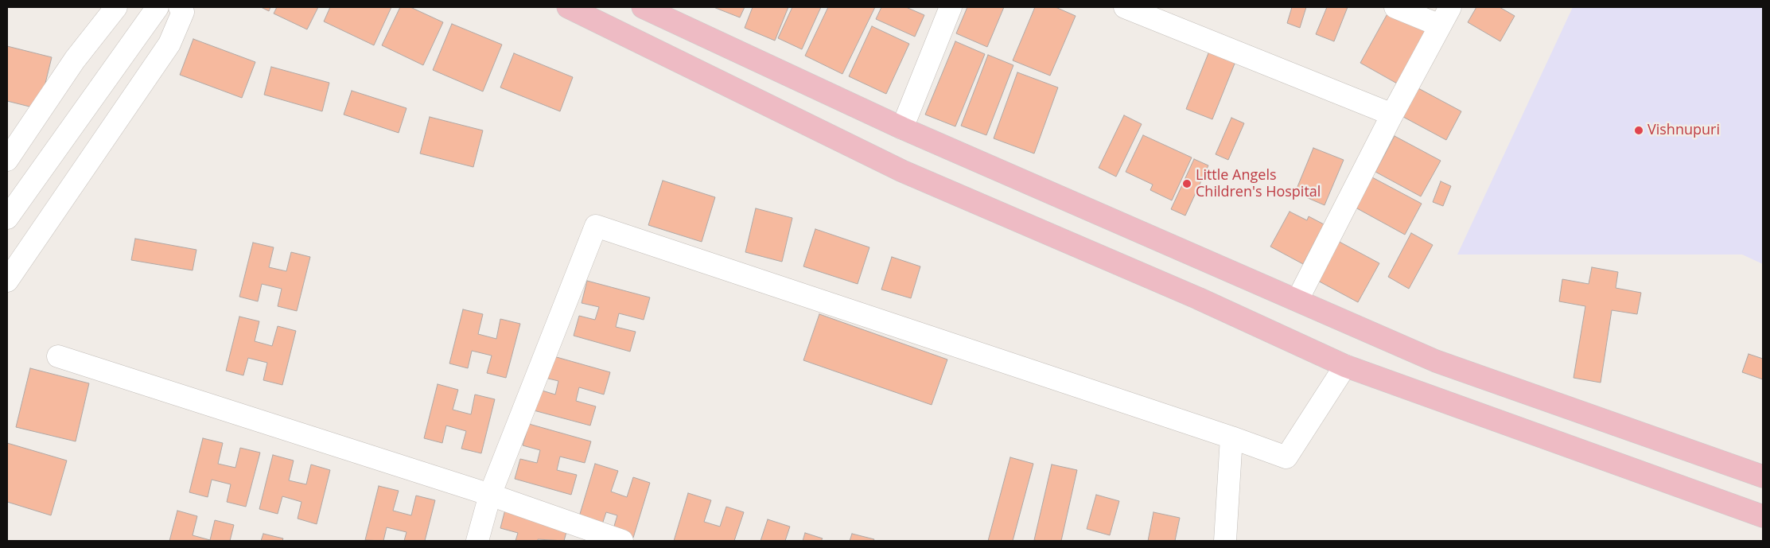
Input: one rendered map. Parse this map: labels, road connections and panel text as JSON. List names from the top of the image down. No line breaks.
{"places":["Vishnupuri","Little Angels Children's Hospital"]}
